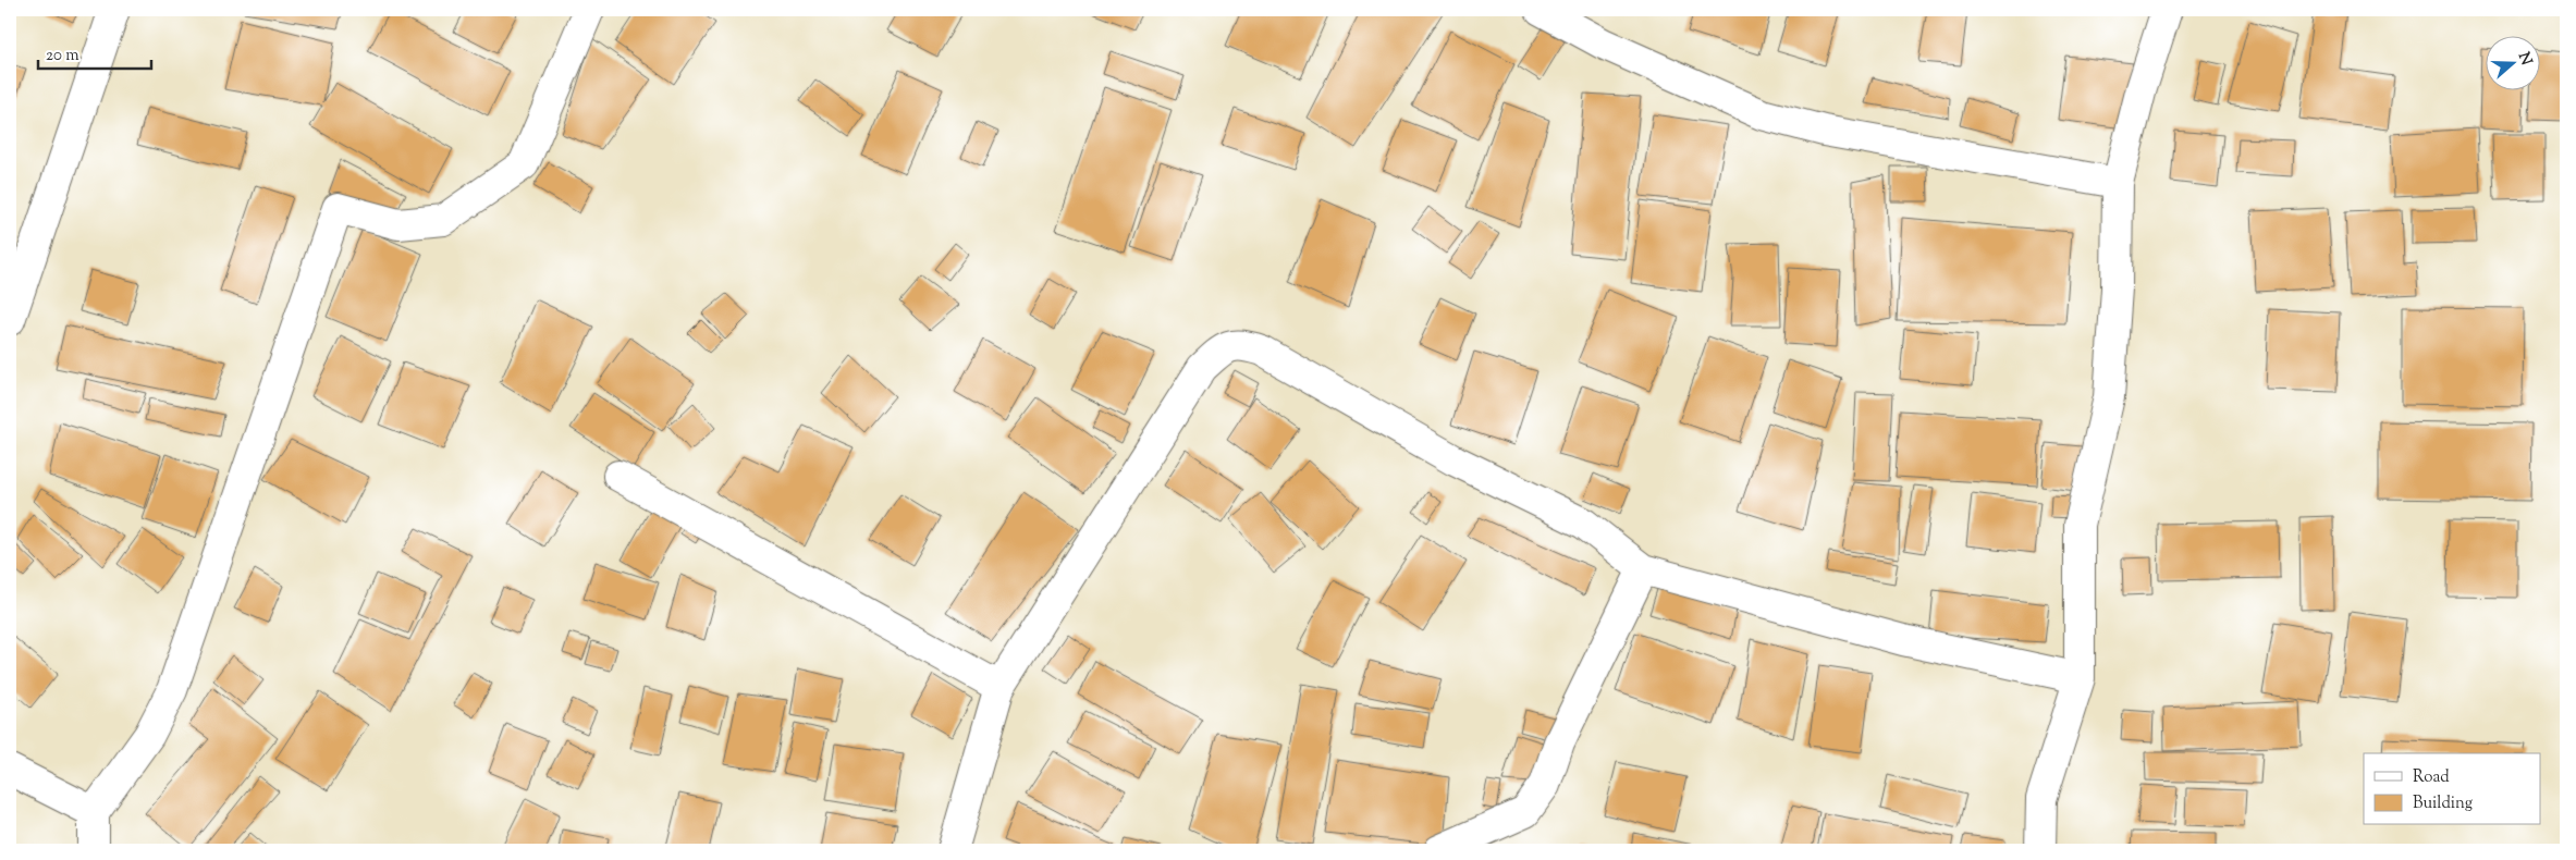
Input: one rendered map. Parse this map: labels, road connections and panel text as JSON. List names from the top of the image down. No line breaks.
{"legend":["Road","Building"],"scale_bar":"20 m","north":"right"}
